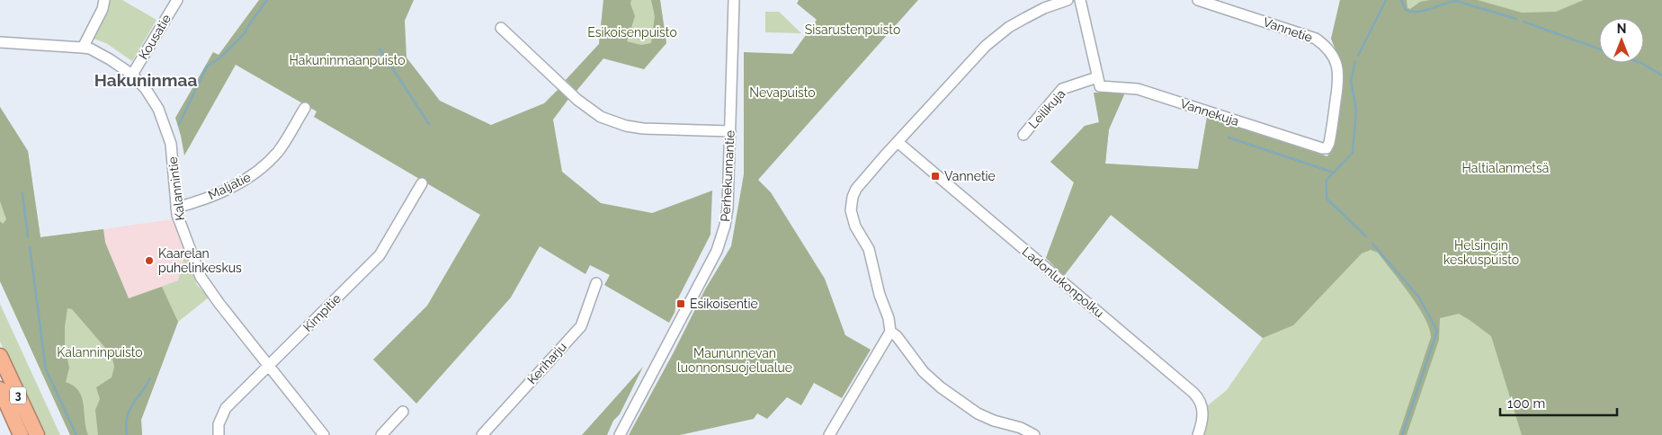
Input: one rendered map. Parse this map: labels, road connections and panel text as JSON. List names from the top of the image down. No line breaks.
{"streets":{"highway":["3"],"street":["Vannetie","Kousatie","Leilikuja","Vannekuja","Perhekunnantie","Maljatie","Kalannintie","Ladonlukonpolku","Kimpitie","Keriharju"]},"crossings":[["Vannetie","Vannekuja"],["Kousatie","Kalannintie"],["Leilikuja","Vannekuja"],["Maljatie","Kalannintie"],["Kalannintie","Kimpitie"]],"districts":["Hakuninmaa"],"parks":["Sisarustenpuisto","Esikoisenpuisto","Hakuninmaanpuisto","Nevapuisto","Haltialanmetsä","Helsingin keskuspuisto","Kalanninpuisto","Maununnevan luonnonsuojelualue"],"places":{"transit":["Vannetie","Esikoisentie"],"other":["Kaarelan puhelinkeskus"]},"scale_bar":"100 m","north":"top"}
